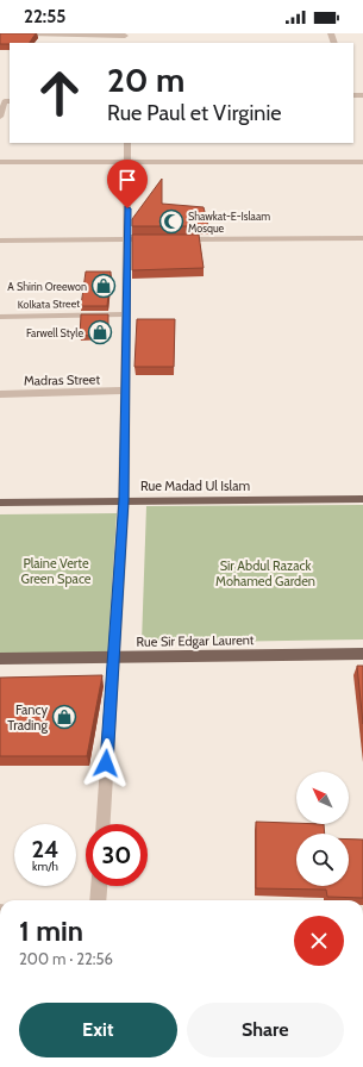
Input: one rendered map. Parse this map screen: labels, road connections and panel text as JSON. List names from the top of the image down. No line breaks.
{"streets":{"main road":["Rue Madad Ul Islam","Rue Sir Edgar Laurent"],"street":["Kolkata Street","Madras Street"]},"parks":["Plaine Verte Green Space","Sir Abdul Razack Mohamed Garden"],"places":{"mosque":["Shawkat-E-Islaam Mosque"],"shop":["A Shirin Oreewon","Farwell Style","Fancy Trading"]},"north":"top left","page":{"status":"22:55","turn":["20 m","Rue Paul et Virginie"],"speed":"24 km/h","limit":"30","heading":["1 min","200 m · 22:56"],"buttons":["Exit","Share"]}}
